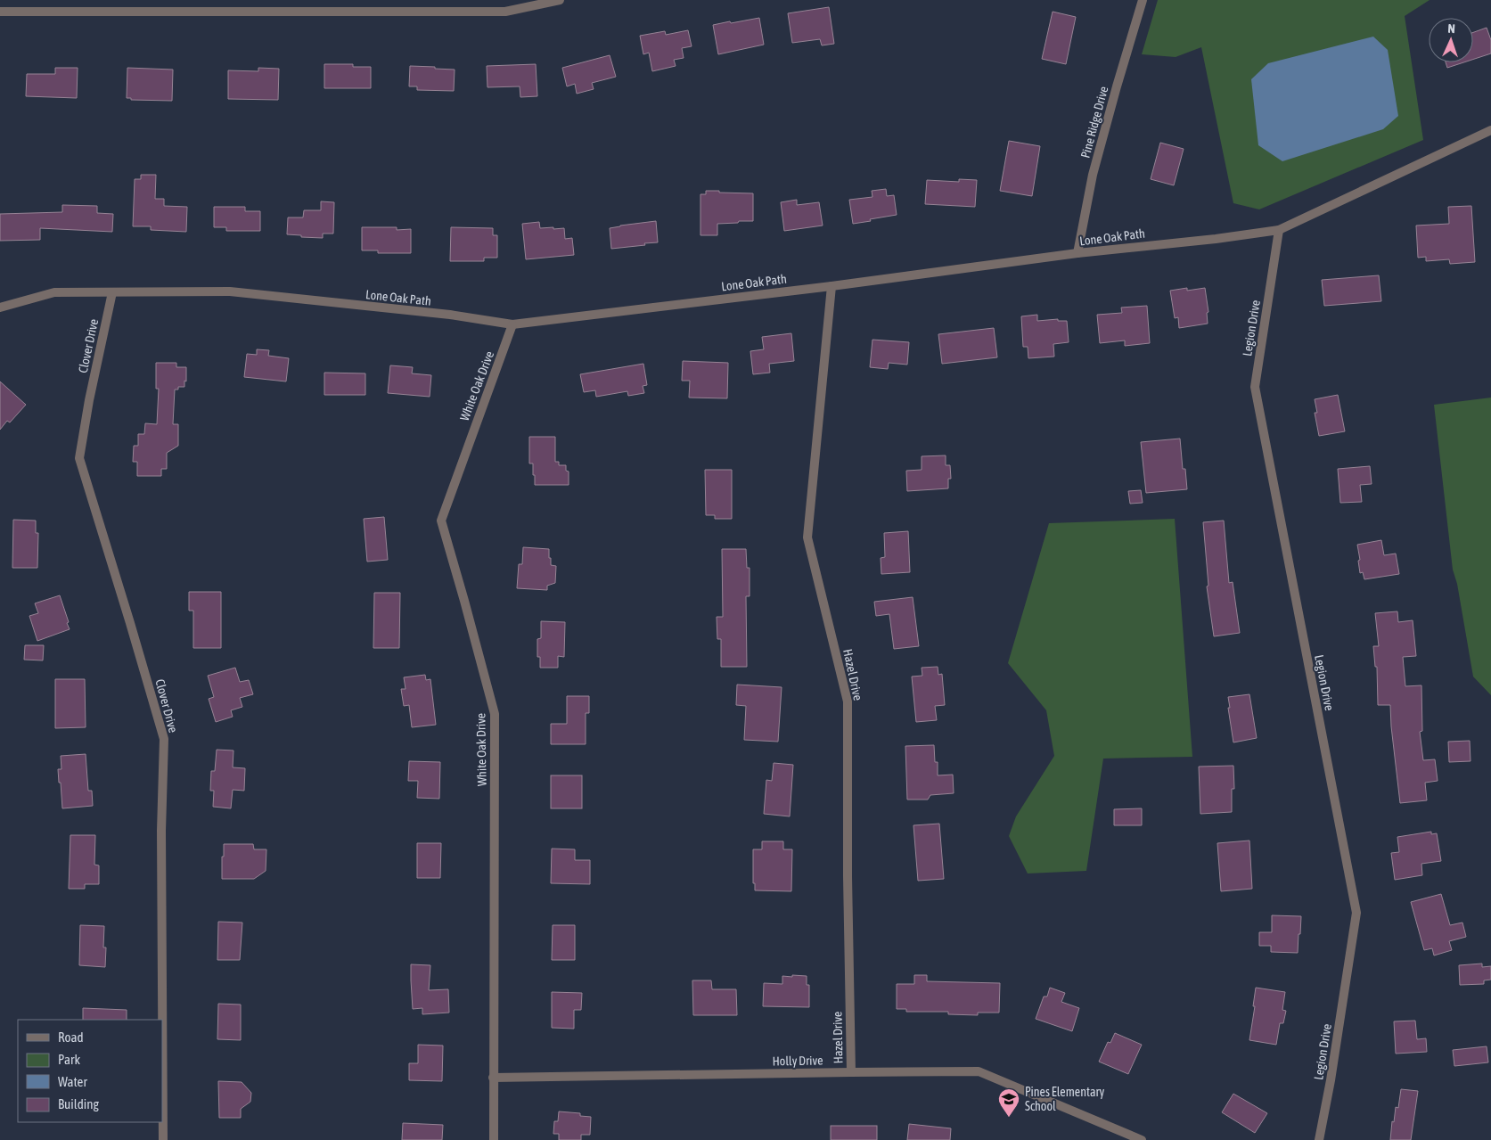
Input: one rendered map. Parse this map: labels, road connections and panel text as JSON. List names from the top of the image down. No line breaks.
{"streets":{"street":["Pine Ridge Drive","Lone Oak Path","Legion Drive","Clover Drive","White Oak Drive","Hazel Drive","Holly Drive"]},"crossings":[["Pine Ridge Drive","Lone Oak Path"],["Lone Oak Path","Legion Drive"],["Lone Oak Path","Clover Drive"],["Lone Oak Path","White Oak Drive"],["Lone Oak Path","Hazel Drive"],["White Oak Drive","Holly Drive"],["Hazel Drive","Holly Drive"]],"places":{"school or university":["Pines Elementary School"]},"legend":["Road","Park","Water","Building"],"north":"top"}
